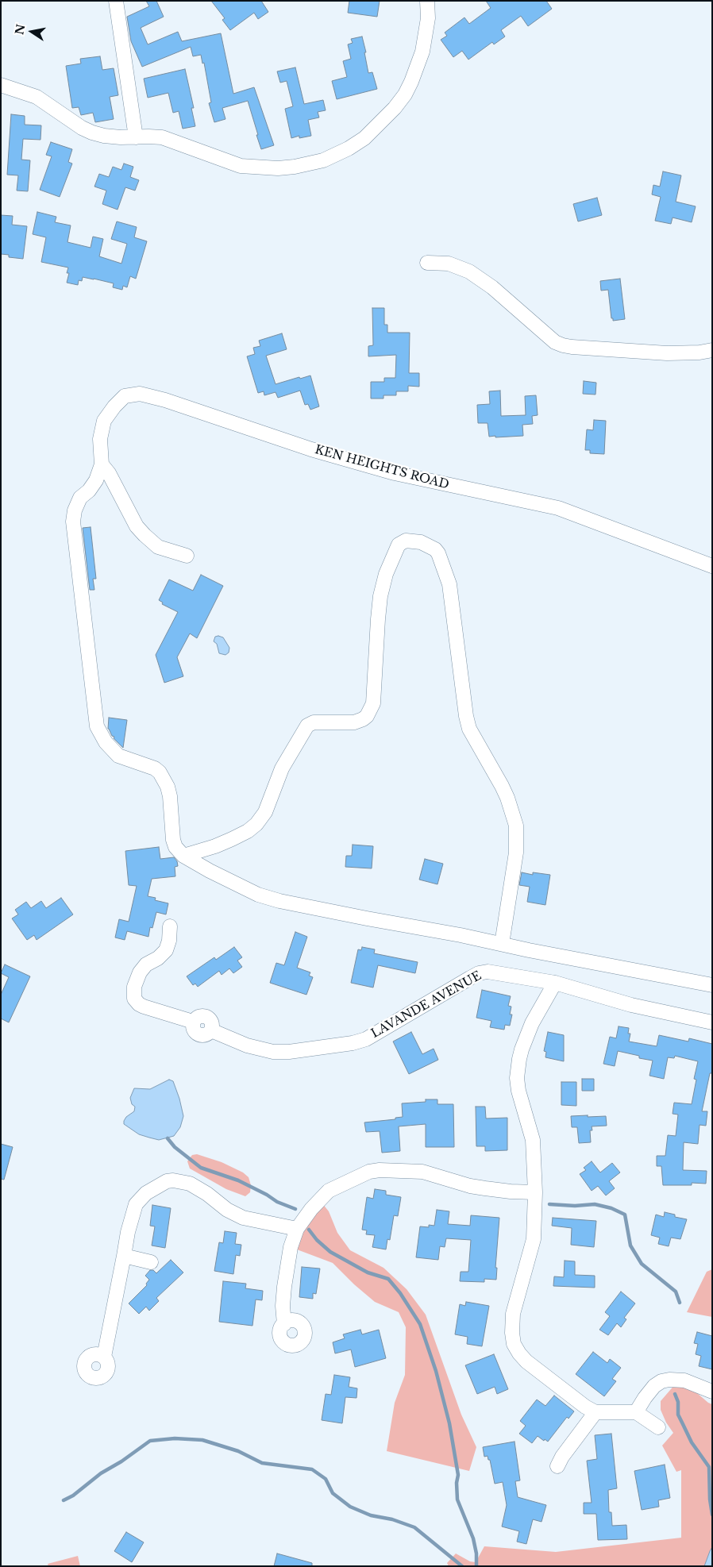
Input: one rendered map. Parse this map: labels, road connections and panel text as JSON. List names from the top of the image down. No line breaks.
{"streets":{"street":["KEN HEIGHTS ROAD","LAVANDE AVENUE"]},"north":"left"}
